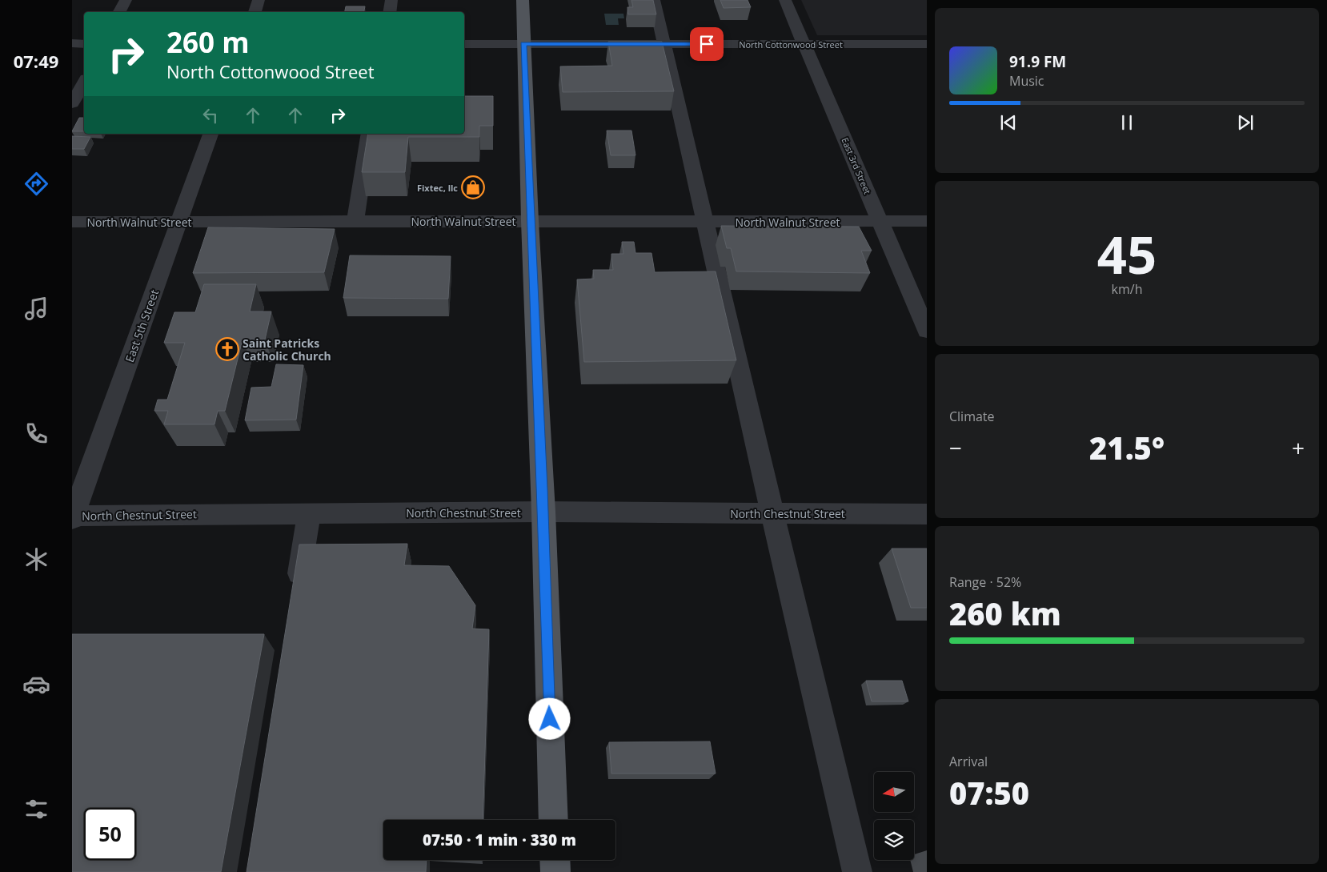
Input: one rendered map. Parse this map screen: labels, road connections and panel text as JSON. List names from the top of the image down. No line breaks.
{"streets":{"street":["North Cottonwood Street","East 3rd Street","North Walnut Street","East 5th Street","North Chestnut Street"]},"crossings":[["North Cottonwood Street","East 3rd Street"],["East 3rd Street","North Walnut Street"],["North Walnut Street","East 5th Street"],["East 5th Street","North Chestnut Street"]],"places":{"shop":["Fixtec, llc"],"church":["Saint Patricks Catholic Church"]},"north":"left","page":{"tabs":"07:49","turn":["260 m","North Cottonwood Street"],"song":["91.9 FM","Music"],"tile":[["45","km/h"],"Climate",["Range · 52%","260 km"],["Arrival","07:50"]],"heat":["−","21.5°","+"],"limit":"50","trip":"07:50 · 1 min · 330 m"}}
